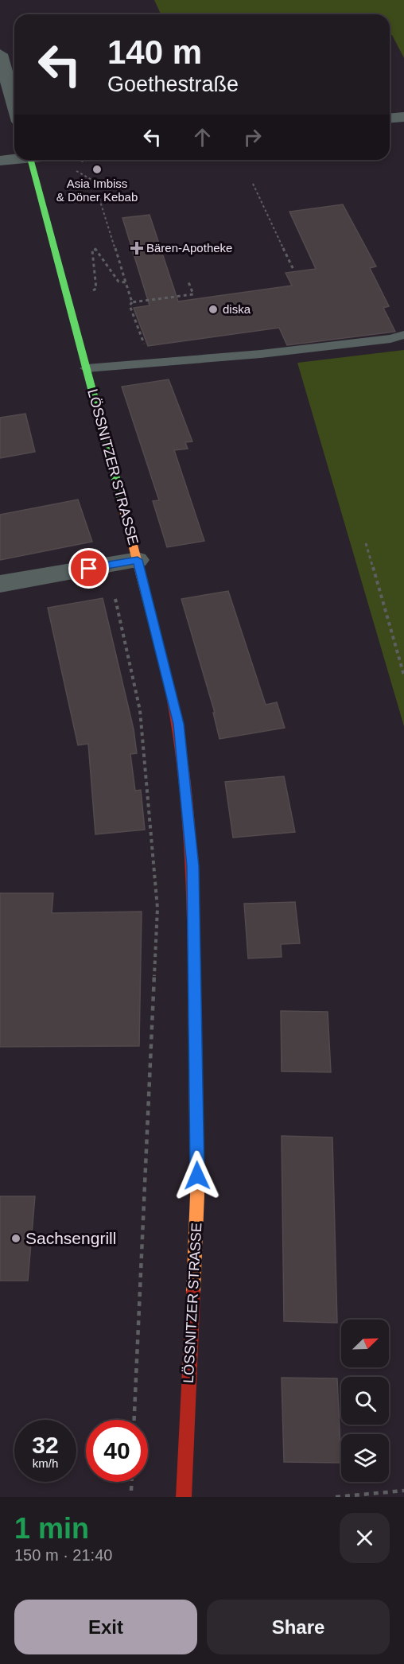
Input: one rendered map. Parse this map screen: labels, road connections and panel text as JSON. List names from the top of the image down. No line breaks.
{"streets":{"street":["LÖSSNITZER STRASSE"]},"places":{"other":["Asia Imbiss & Döner Kebab","diska","Sachsengrill"],"health":["Bären-Apotheke"]},"north":"top right","page":{"turn":["140 m","Goethestraße"],"speed":"32 km/h","limit":"40","heading":["1 min","150 m · 21:40"],"buttons":["Exit","Share"]}}
